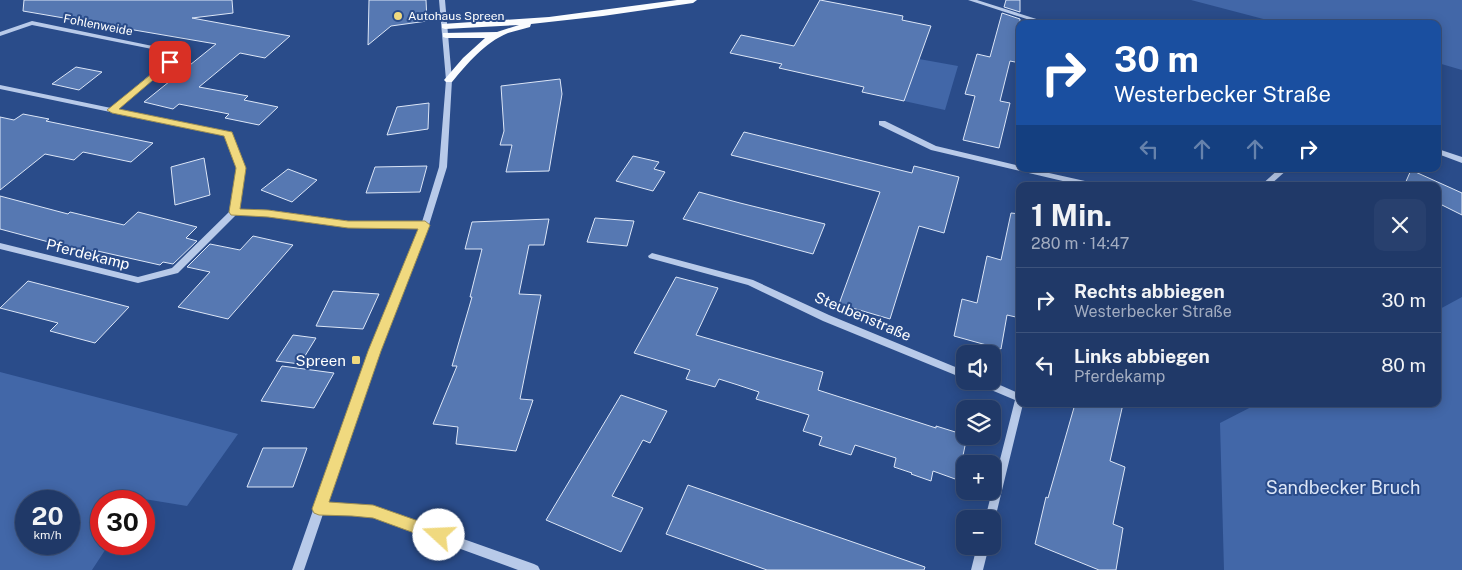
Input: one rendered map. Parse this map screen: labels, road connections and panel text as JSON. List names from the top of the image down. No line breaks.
{"streets":{"street":["Fohlenweide","Pferdekamp","Steubenstraße"]},"parks":["Sandbecker Bruch"],"places":{"other":["Autohaus Spreen"],"transit":["Spreen"]},"page":{"turn":["30 m","Westerbecker Straße"],"heading":["1 Min.","280 m · 14:47"],"list":[{"name":"Rechts abbiegen","note":"Westerbecker Straße","value":"30 m"},{"name":"Links abbiegen","note":"Pferdekamp","value":"80 m"}],"map_buttons":["+","−"],"speed":"20 km/h","limit":"30"}}
